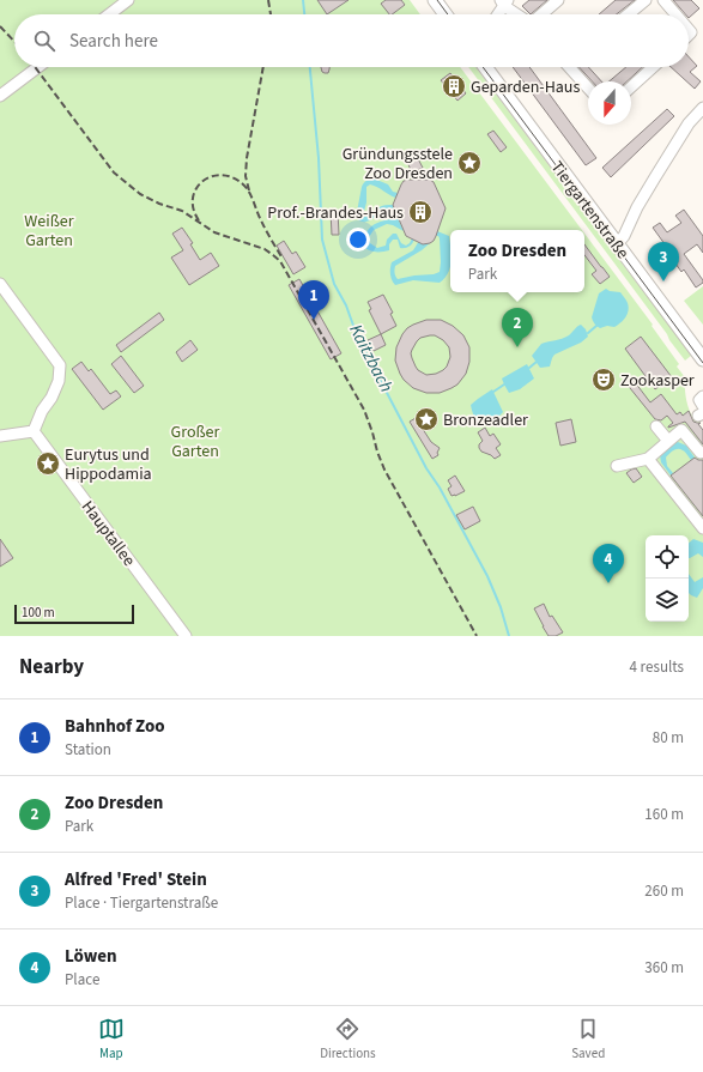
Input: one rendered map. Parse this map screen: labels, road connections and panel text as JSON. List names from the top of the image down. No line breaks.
{"streets":{"main road":["Tiergartenstraße"],"street":["Hauptallee"]},"water":["Kaitzbach"],"parks":["Weißer Garten","Großer Garten"],"places":{"building":["Geparden-Haus","Prof.-Brandes-Haus"],"place":["Gründungsstele Zoo Dresden","Bronzeadler","Eurytus und Hippodamia"],"theatre":["Zookasper"]},"scale_bar":"100 m","north":"bottom","page":{"search":"Search here","popup":["Zoo Dresden","Park"],"pins":["3","1","2","4"],"scale":"100 m","heading":["Nearby","4 results"],"list":[{"mark":"1","name":"Bahnhof Zoo","note":"Station","value":"80 m"},{"mark":"2","name":"Zoo Dresden","note":"Park","value":"160 m"},{"mark":"3","name":"Alfred 'Fred' Stein","note":"Place · Tiergartenstraße","value":"260 m"},{"mark":"4","name":"Löwen","note":"Place","value":"360 m"}],"nav":["Map","Directions","Saved"]}}
